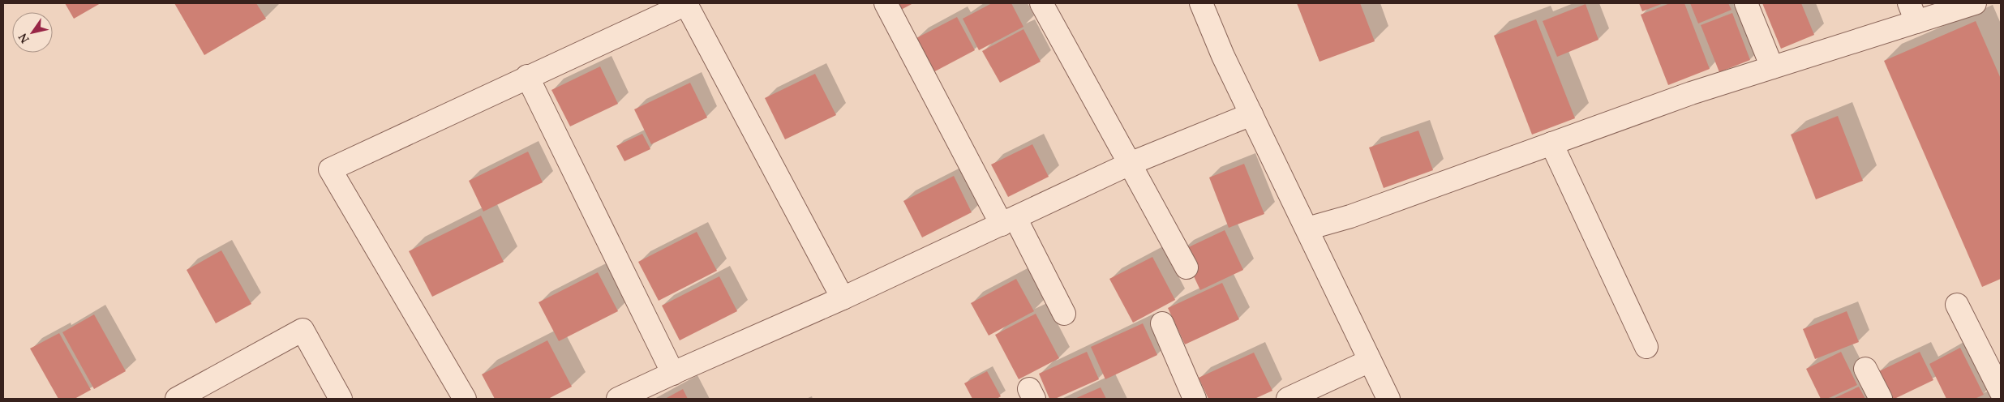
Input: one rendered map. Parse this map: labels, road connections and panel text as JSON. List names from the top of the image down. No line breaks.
{"north":"bottom left"}
